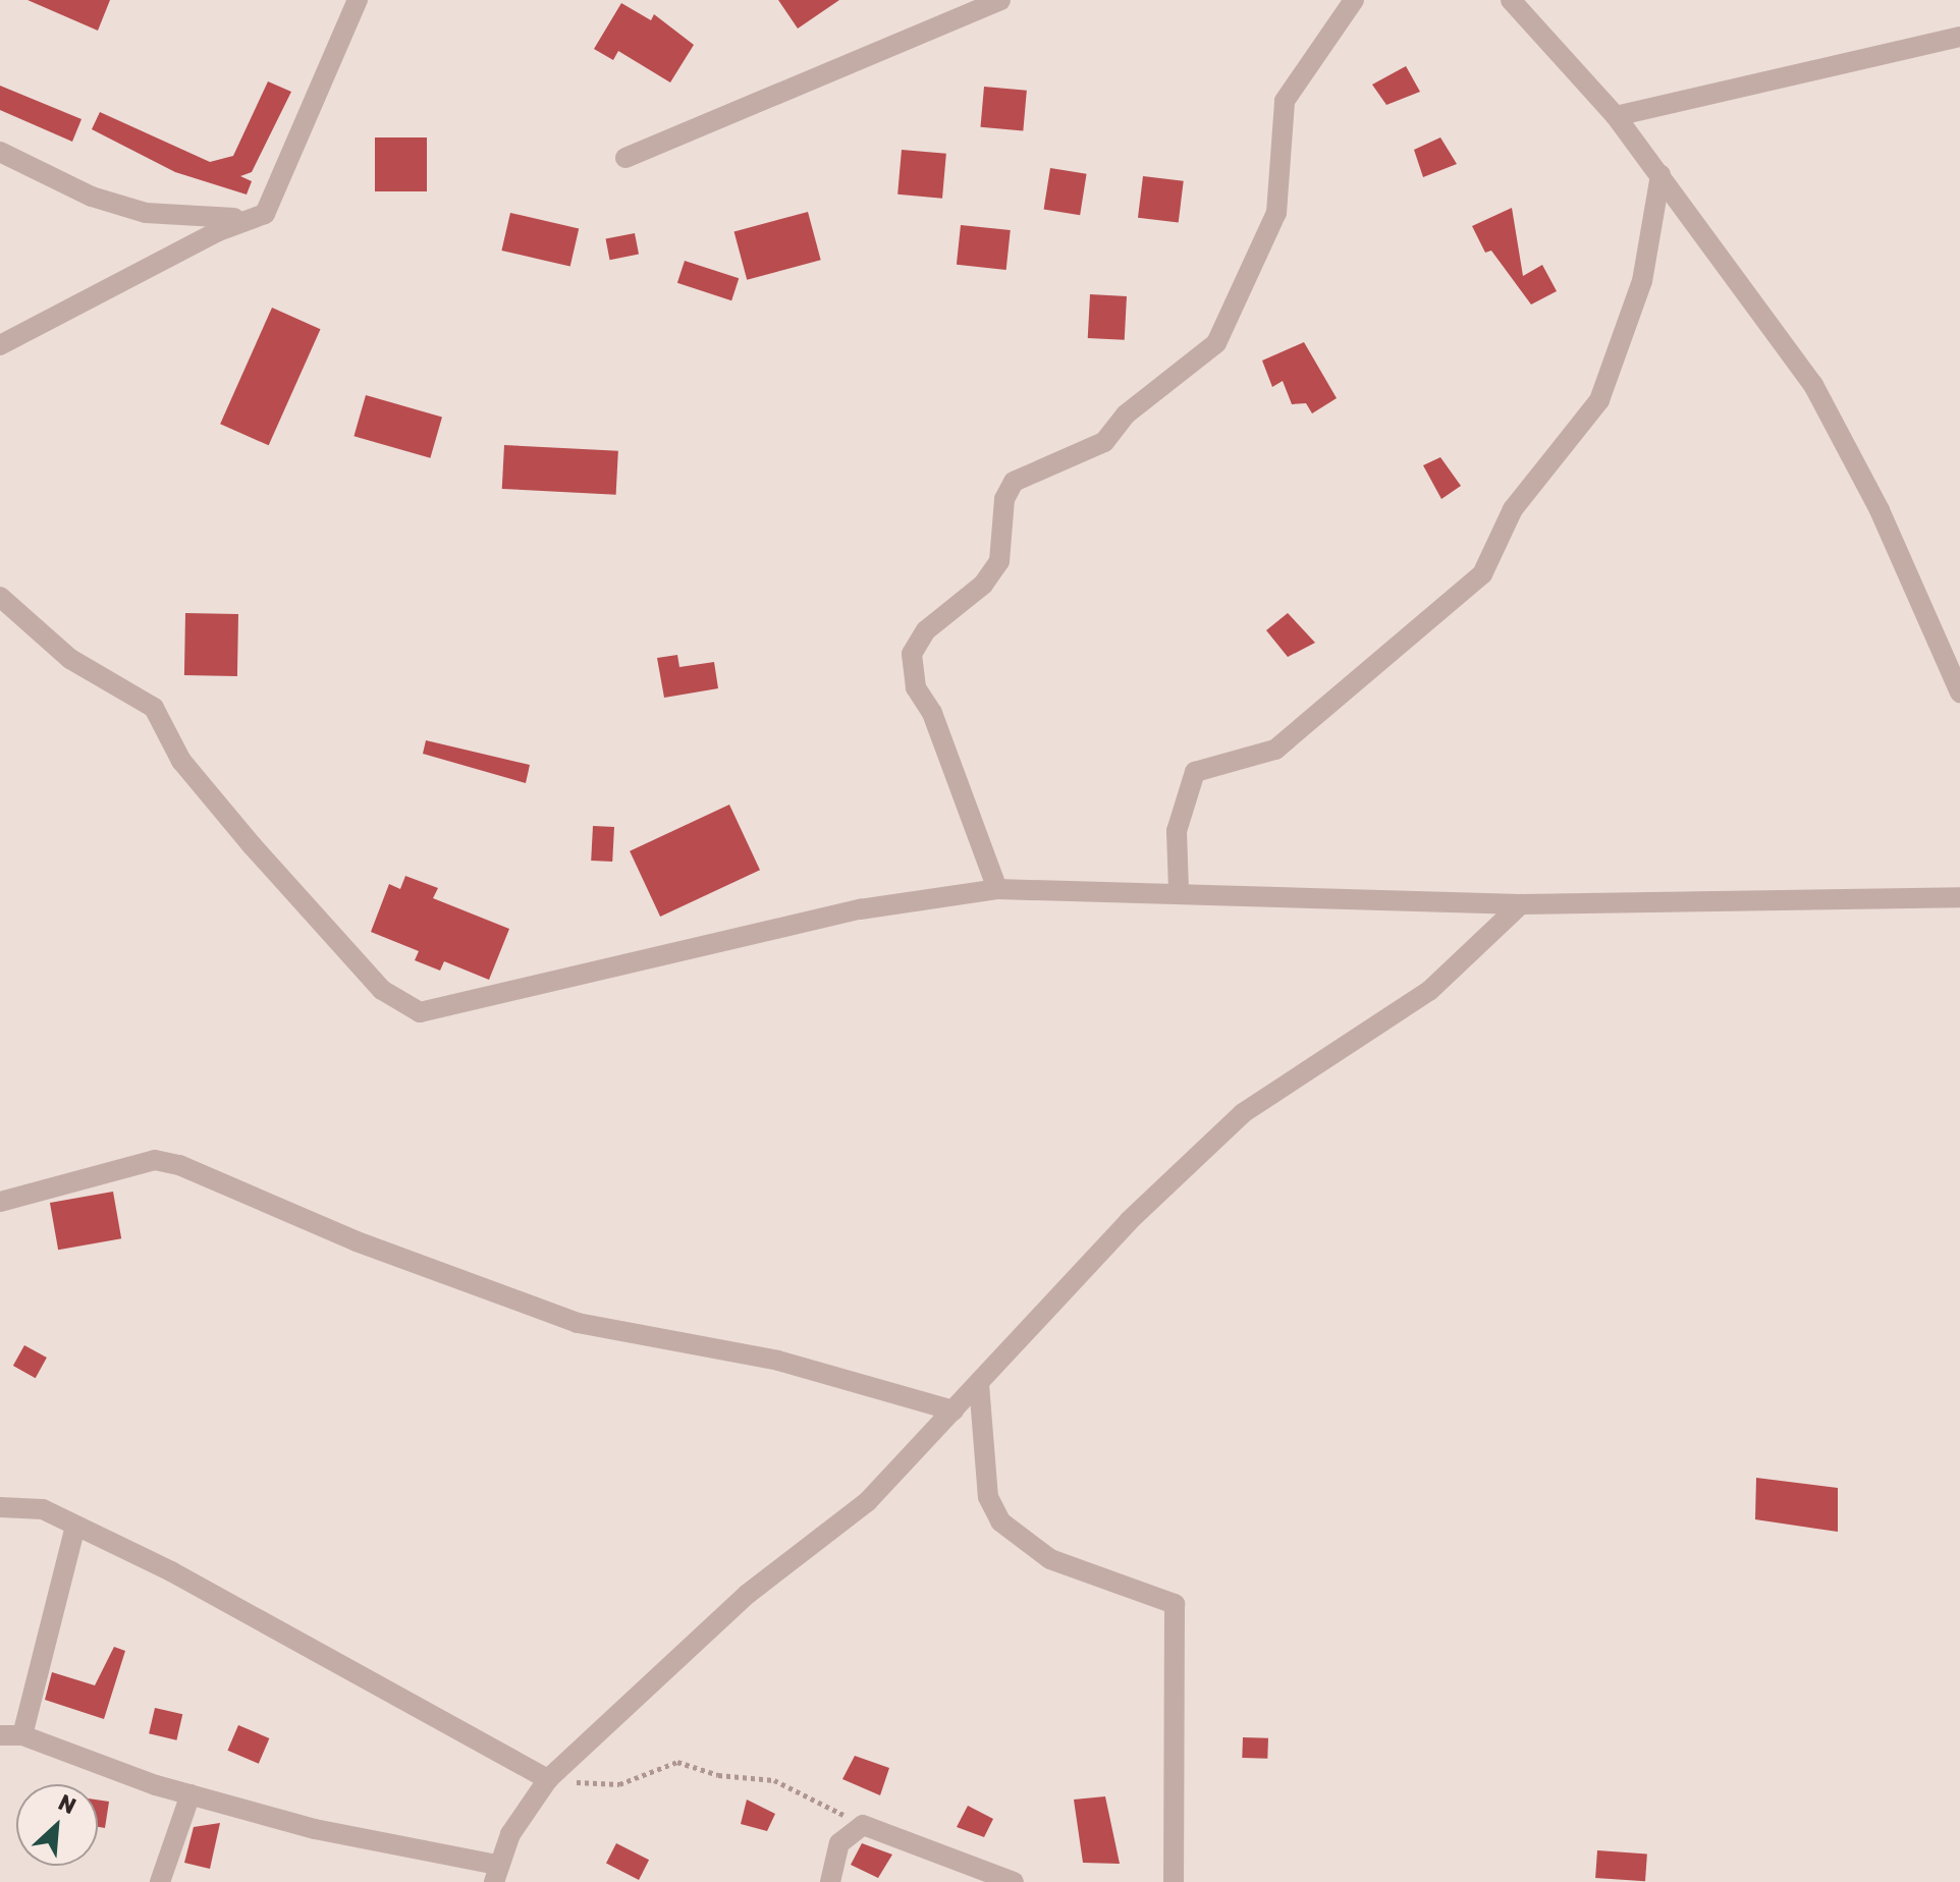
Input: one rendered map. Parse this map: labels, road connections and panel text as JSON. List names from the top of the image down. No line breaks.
{"north":"top right"}
